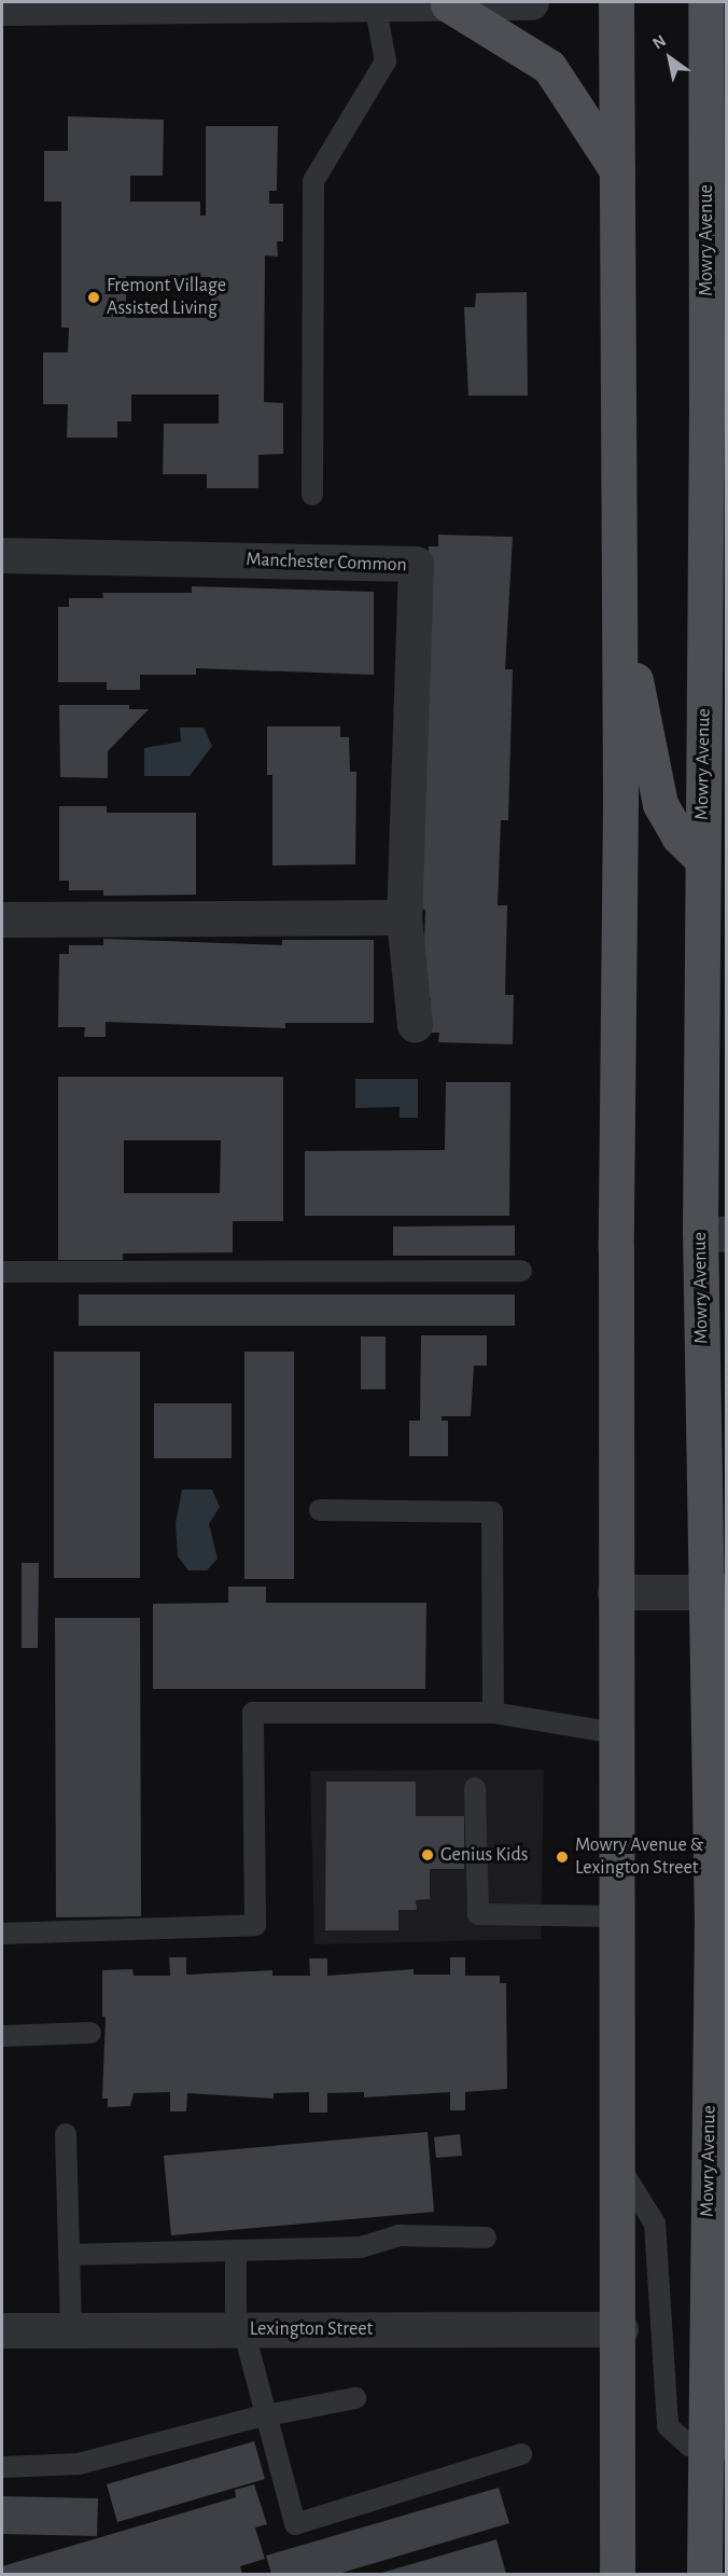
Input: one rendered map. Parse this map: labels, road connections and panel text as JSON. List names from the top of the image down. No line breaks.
{"streets":{"main road":["Mowry Avenue"],"street":["Manchester Common","Lexington Street"]},"places":["Fremont Village Assisted Living","Genius Kids","Mowry Avenue & Lexington Street"],"north":"top left"}
